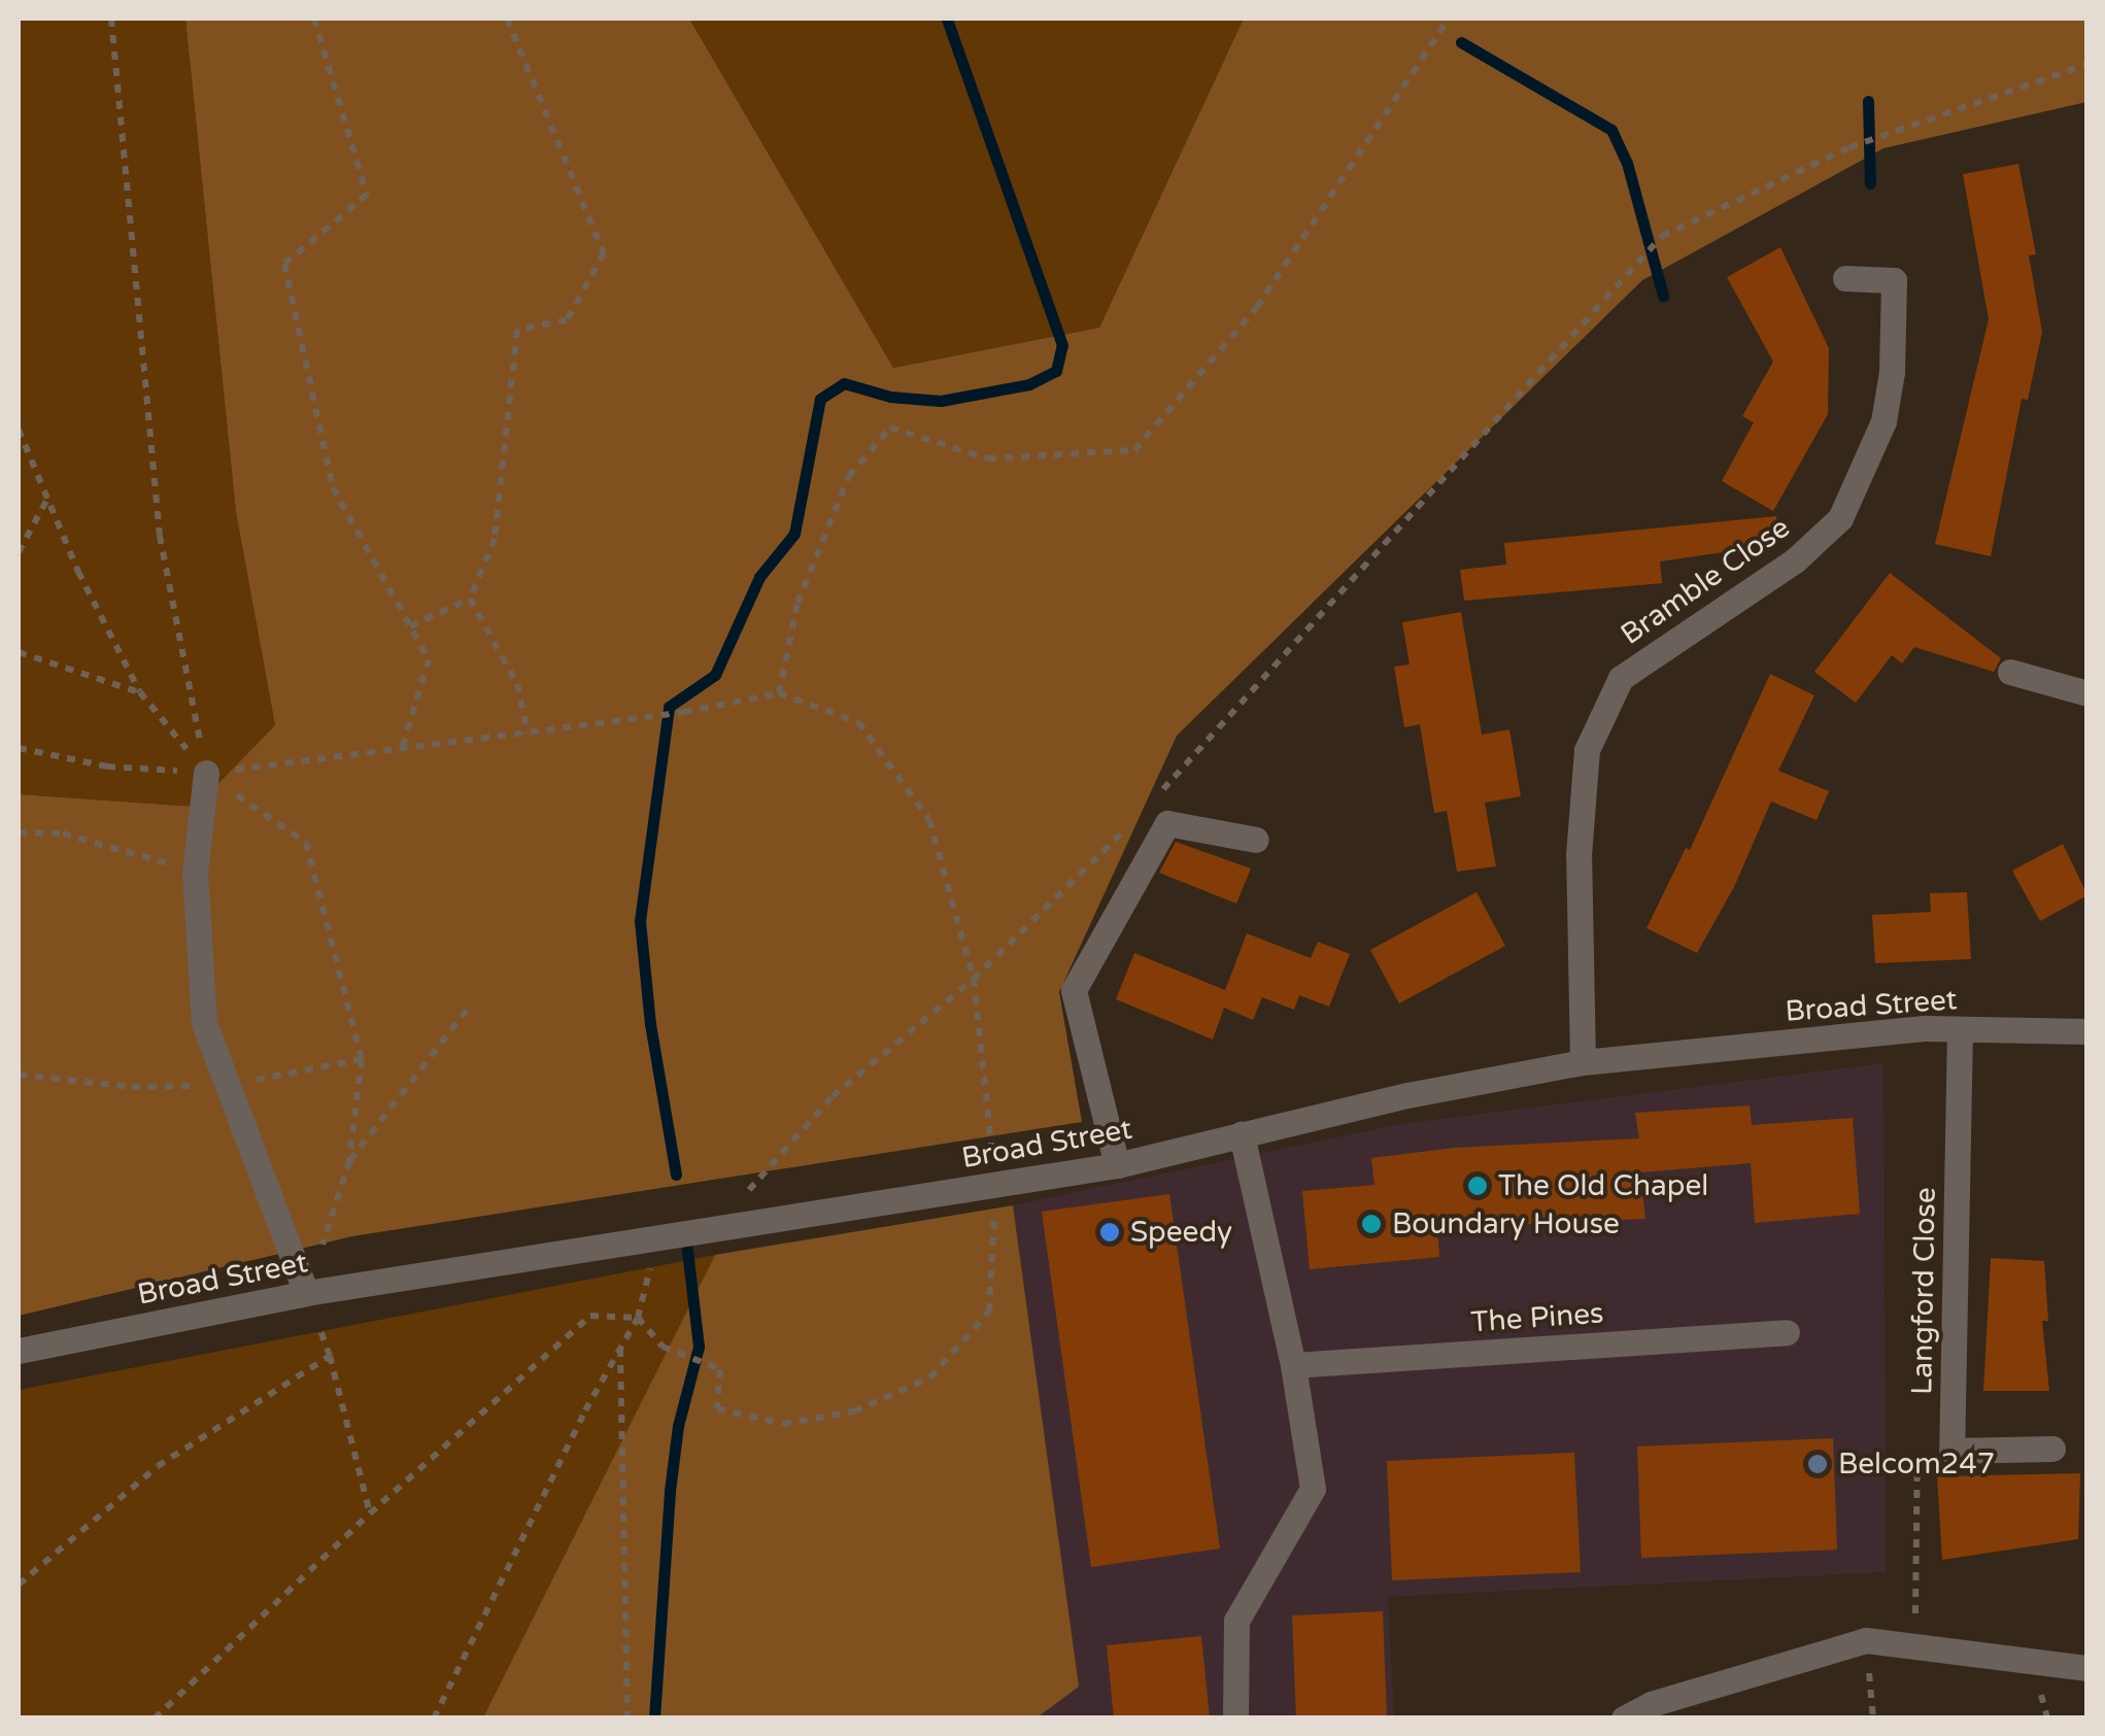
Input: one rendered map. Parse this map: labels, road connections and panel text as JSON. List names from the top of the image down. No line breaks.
{"streets":{"street":["Bramble Close","Broad Street","Langford Close","The Pines"]},"crossings":[["Bramble Close","Broad Street"],["Broad Street","Langford Close"]],"places":["The Old Chapel","Boundary House","Speedy","Belcom247"]}
